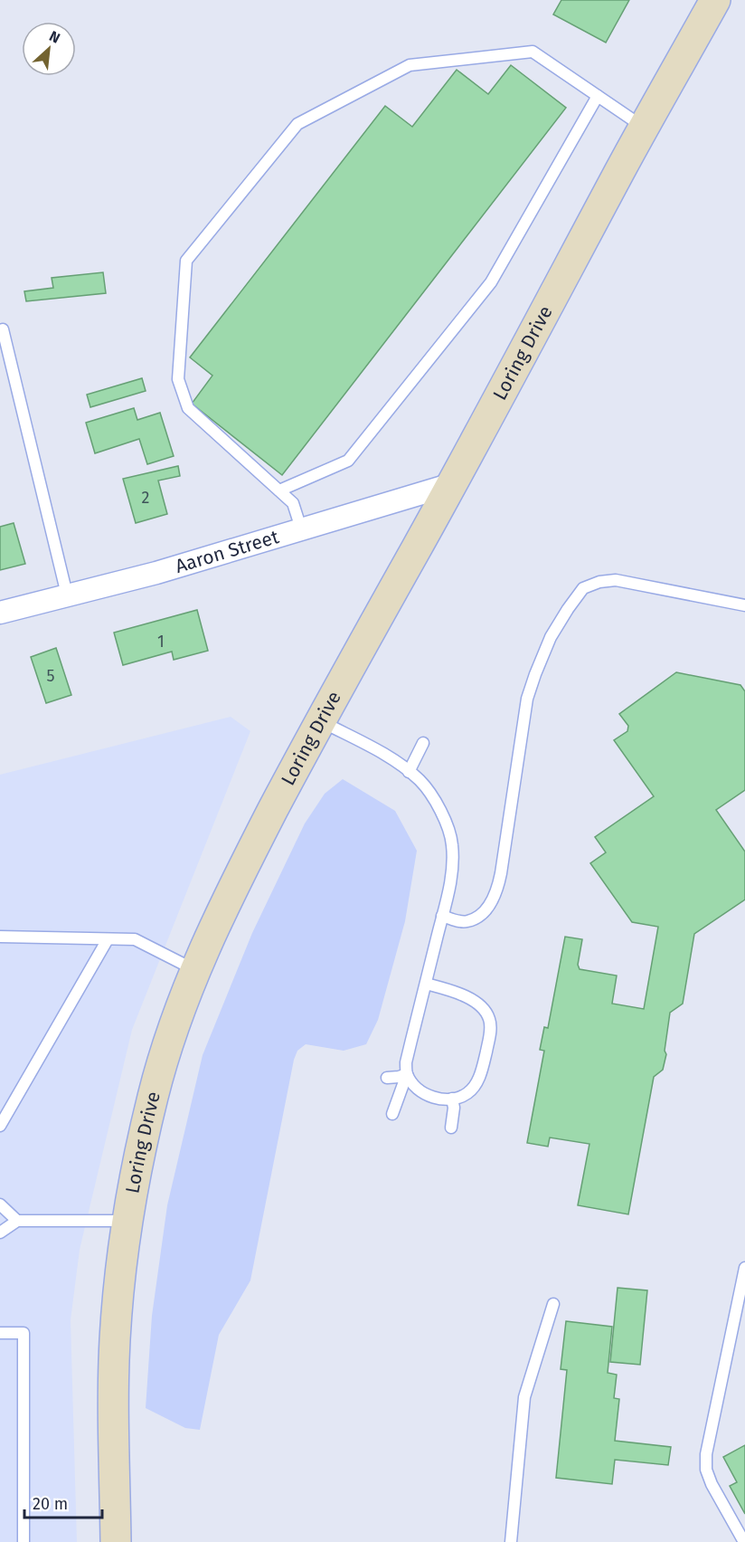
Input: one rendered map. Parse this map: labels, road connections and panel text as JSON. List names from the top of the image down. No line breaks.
{"streets":{"street":["Loring Drive","Aaron Street"]},"crossings":[["Loring Drive","Aaron Street"]],"house_numbers":["2","1","5"],"scale_bar":"20 m","north":"top right"}
